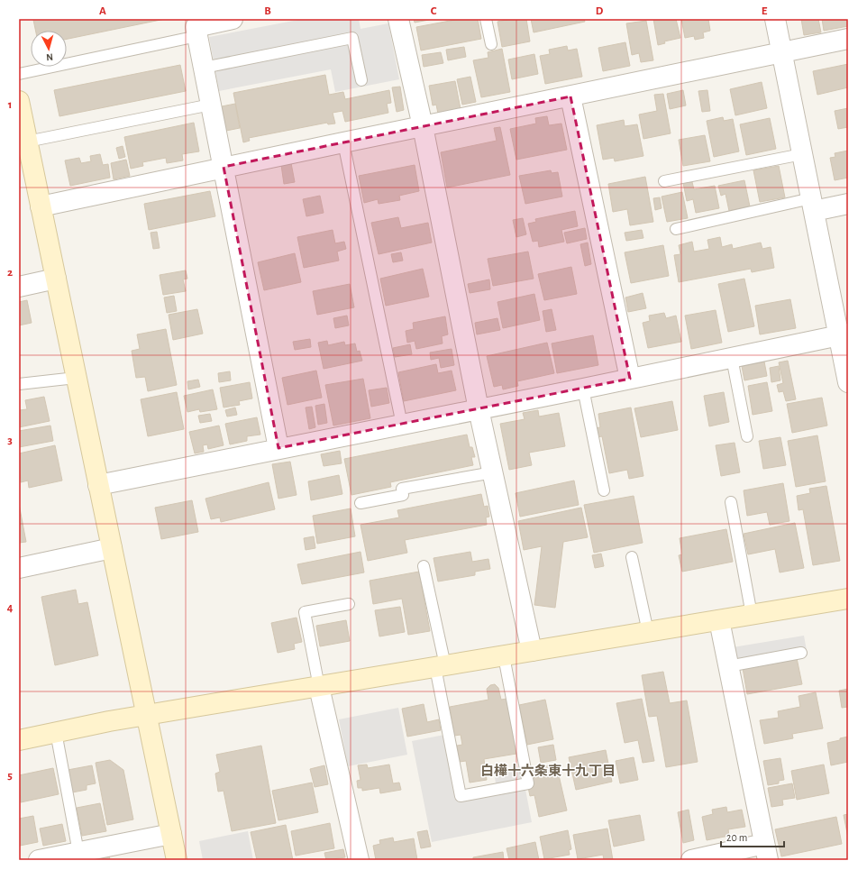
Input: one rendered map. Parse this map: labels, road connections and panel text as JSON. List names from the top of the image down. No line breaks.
{"districts":["白樺十六条東十九丁目"],"scale_bar":"20 m","north":"bottom","grid":{"columns":["A","B","C","D","E"],"rows":["1","2","3","4","5"]}}
